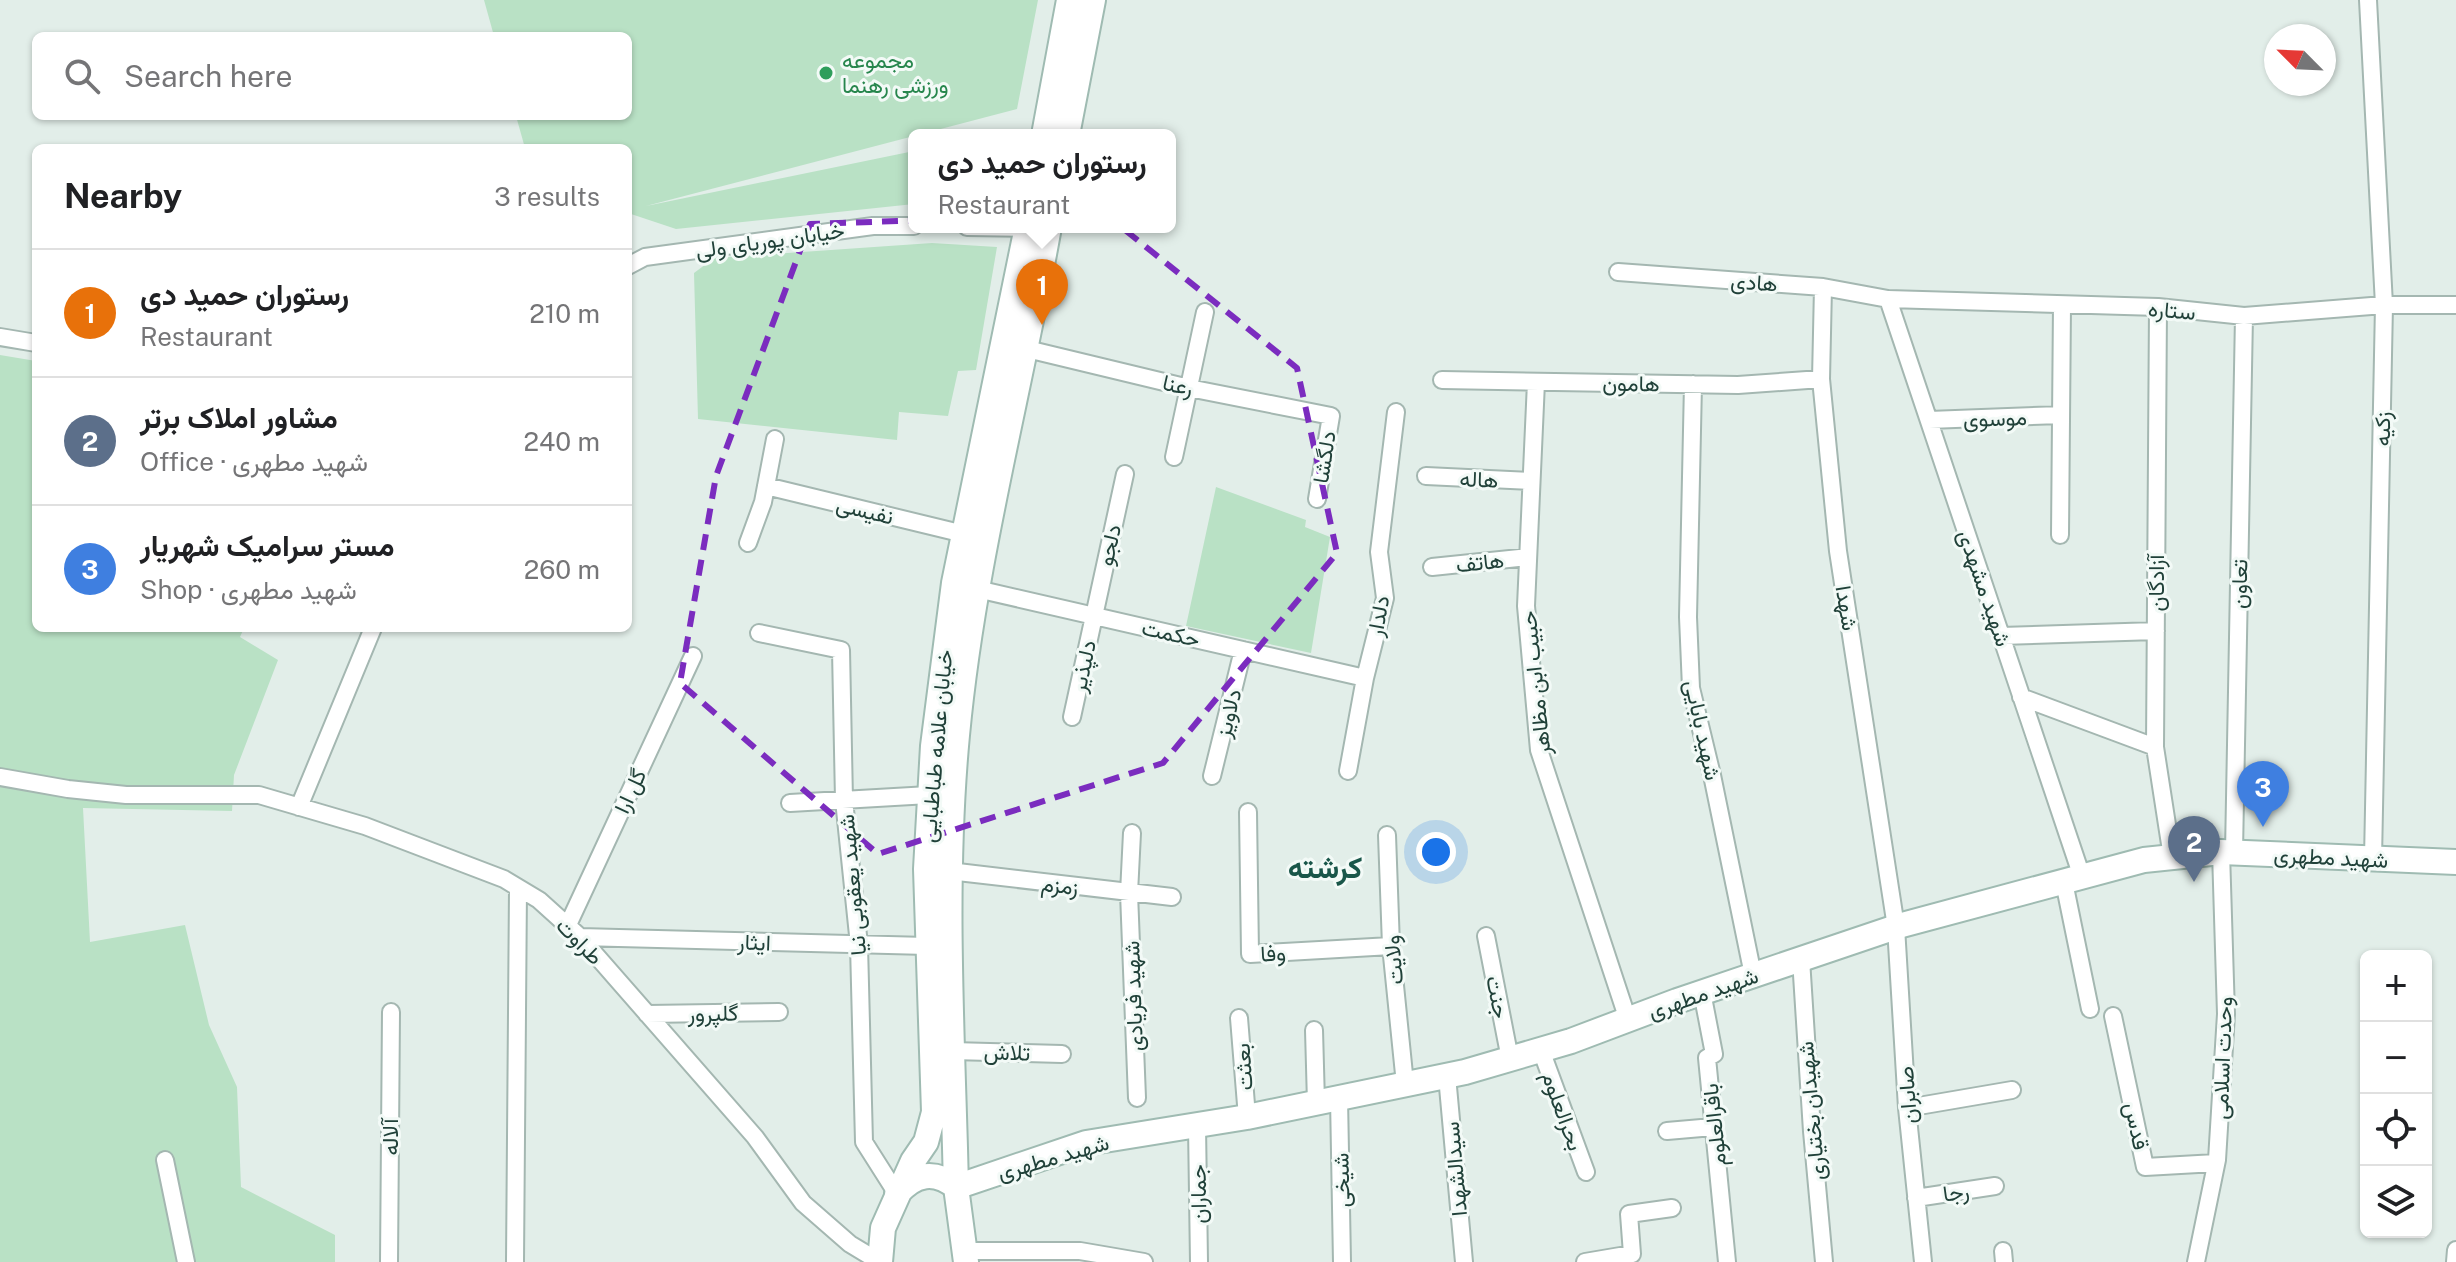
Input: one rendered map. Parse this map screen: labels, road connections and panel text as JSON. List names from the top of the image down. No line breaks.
{"streets":{"street":["خیابان پوریای ولی","هادی","ستاره","هامون","رعنا","موسوی","زکیه","دلگشا","هاله","نفیسی","دلجو","هاتف","آزادگان","تعاون","شهید مشهدی","شهدا","دلدار","حکمت","دلپذیر","حبیب ابن مظاهر","دلاویز","شهید بابایی","خیابان علامه طباطبایی","گل ارا","شهید مطهری","شهید یعقوبی نیا","زمزم","طراوت","ایثار","وفا","ولایت","شهید فریادی","جنت","گلپرور","تلاش","وحدت اسلامی","بعثت","صابران","بحرالعلوم","شهیدان بختیاری","باقرالعلوم","قدس","آلاله","سیدالشهدا","شیخی","رجا","جماران"]},"crossings":[["هادی","ستاره"],["هادی","شهید مشهدی"],["هادی","شهدا"],["ستاره","زکیه"],["ستاره","آزادگان"],["ستاره","تعاون"],["ستاره","شهید مشهدی"],["هامون","شهدا"],["هامون","حبیب ابن مظاهر"],["هامون","شهید بابایی"],["رعنا","دلگشا"],["رعنا","خیابان علامه طباطبایی"],["موسوی","شهید مشهدی"],["زکیه","شهید مطهری"],["هاله","حبیب ابن مظاهر"],["نفیسی","خیابان علامه طباطبایی"],["دلجو","حکمت"],["دلجو","دلپذیر"],["هاتف","حبیب ابن مظاهر"],["آزادگان","شهید مطهری"],["تعاون","شهید مطهری"],["تعاون","وحدت اسلامی"],["شهید مشهدی","شهید مطهری"],["شهدا","شهید مطهری"],["شهدا","صابران"],["دلدار","حکمت"],["حکمت","دلپذیر"],["حکمت","دلاویز"],["حکمت","خیابان علامه طباطبایی"],["حبیب ابن مظاهر","شهید مطهری"],["شهید بابایی","شهید مطهری"],["خیابان علامه طباطبایی","شهید مطهری"],["خیابان علامه طباطبایی","شهید یعقوبی نیا"],["خیابان علامه طباطبایی","زمزم"],["خیابان علامه طباطبایی","طراوت"],["خیابان علامه طباطبایی","ایثار"],["خیابان علامه طباطبایی","تلاش"],["گل ارا","طراوت"],["گل ارا","ایثار"],["شهید مطهری","ولایت"],["شهید مطهری","جنت"],["شهید مطهری","وحدت اسلامی"],["شهید مطهری","بعثت"],["شهید مطهری","صابران"],["شهید مطهری","بحرالعلوم"],["شهید مطهری","شهیدان بختیاری"],["شهید مطهری","باقرالعلوم"],["شهید مطهری","سیدالشهدا"],["شهید مطهری","شیخی"],["شهید مطهری","جماران"],["شهید یعقوبی نیا","ایثار"],["زمزم","شهید فریادی"],["طراوت","ایثار"],["طراوت","گلپرور"],["وفا","ولایت"],["وحدت اسلامی","قدس"],["صابران","رجا"]],"districts":["کرشته"],"places":["مجموعه ورزشی رهنما"],"north":"top left","page":{"search":"Search here","popup":["رستوران حمید دی","Restaurant"],"heading":["Nearby","3 results"],"list":[{"mark":"1","name":"رستوران حمید دی","note":"Restaurant","value":"210 m"},{"mark":"2","name":"مشاور املاک برتر","note":"Office · شهید مطهری","value":"240 m"},{"mark":"3","name":"مستر سرامیک شهریار","note":"Shop · شهید مطهری","value":"260 m"}],"pins":["1","3","2"],"map_buttons":["+","−"]}}
